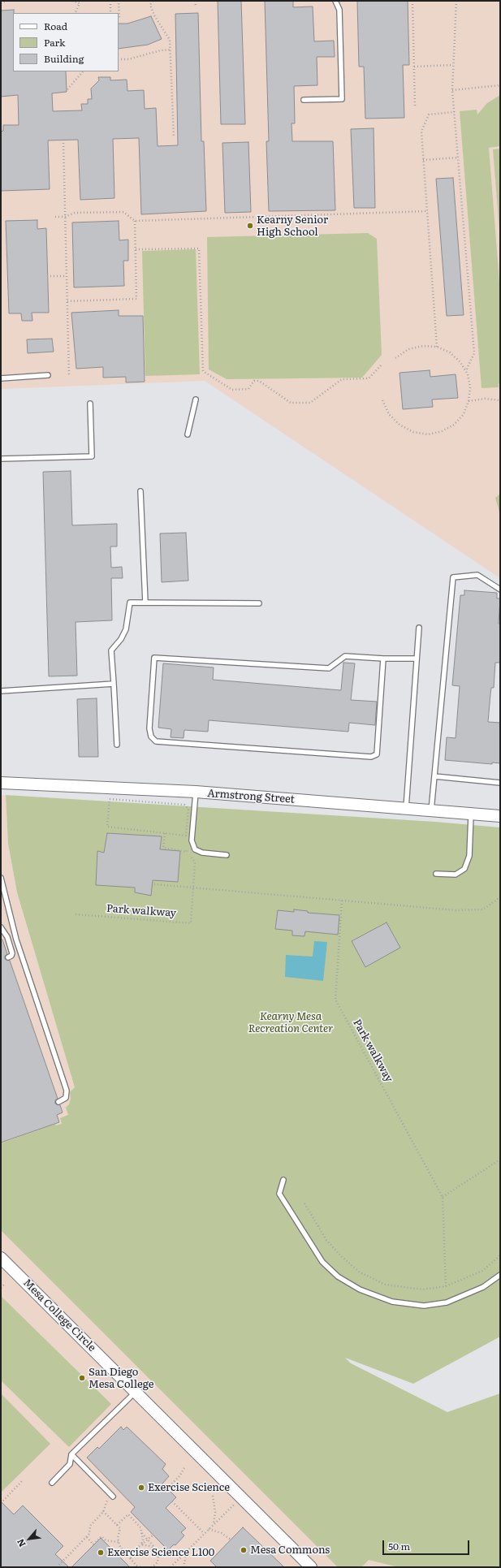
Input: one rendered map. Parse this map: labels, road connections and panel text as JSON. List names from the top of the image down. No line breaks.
{"streets":{"street":["Armstrong Street","Mesa College Circle"],"path":["Park walkway"]},"parks":["Kearny Mesa Recreation Center"],"places":["Kearny Senior High School","San Diego Mesa College","Exercise Science","Mesa Commons","Exercise Science L100"],"legend":["Road","Park","Building"],"scale_bar":"50 m","north":"bottom left"}
